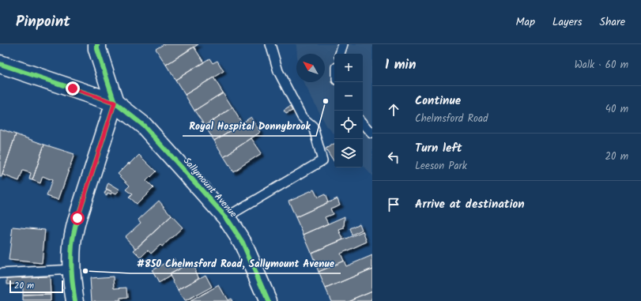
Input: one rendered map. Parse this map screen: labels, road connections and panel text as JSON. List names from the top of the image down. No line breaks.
{"streets":{"street":["Sallymount Avenue"]},"places":["Royal Hospital Donnybrook","#850 Chelmsford Road, Sallymount Avenue"],"scale_bar":"20 m","north":"top left","page":{"header":"Pinpoint","nav":["Map","Layers","Share"],"heading":["1 min","Walk · 60 m"],"map_buttons":["+","−"],"list":[["Continue","Chelmsford Road","40 m"],["Turn left","Leeson Park","20 m"],"Arrive at destination"],"scale":"20 m"}}
